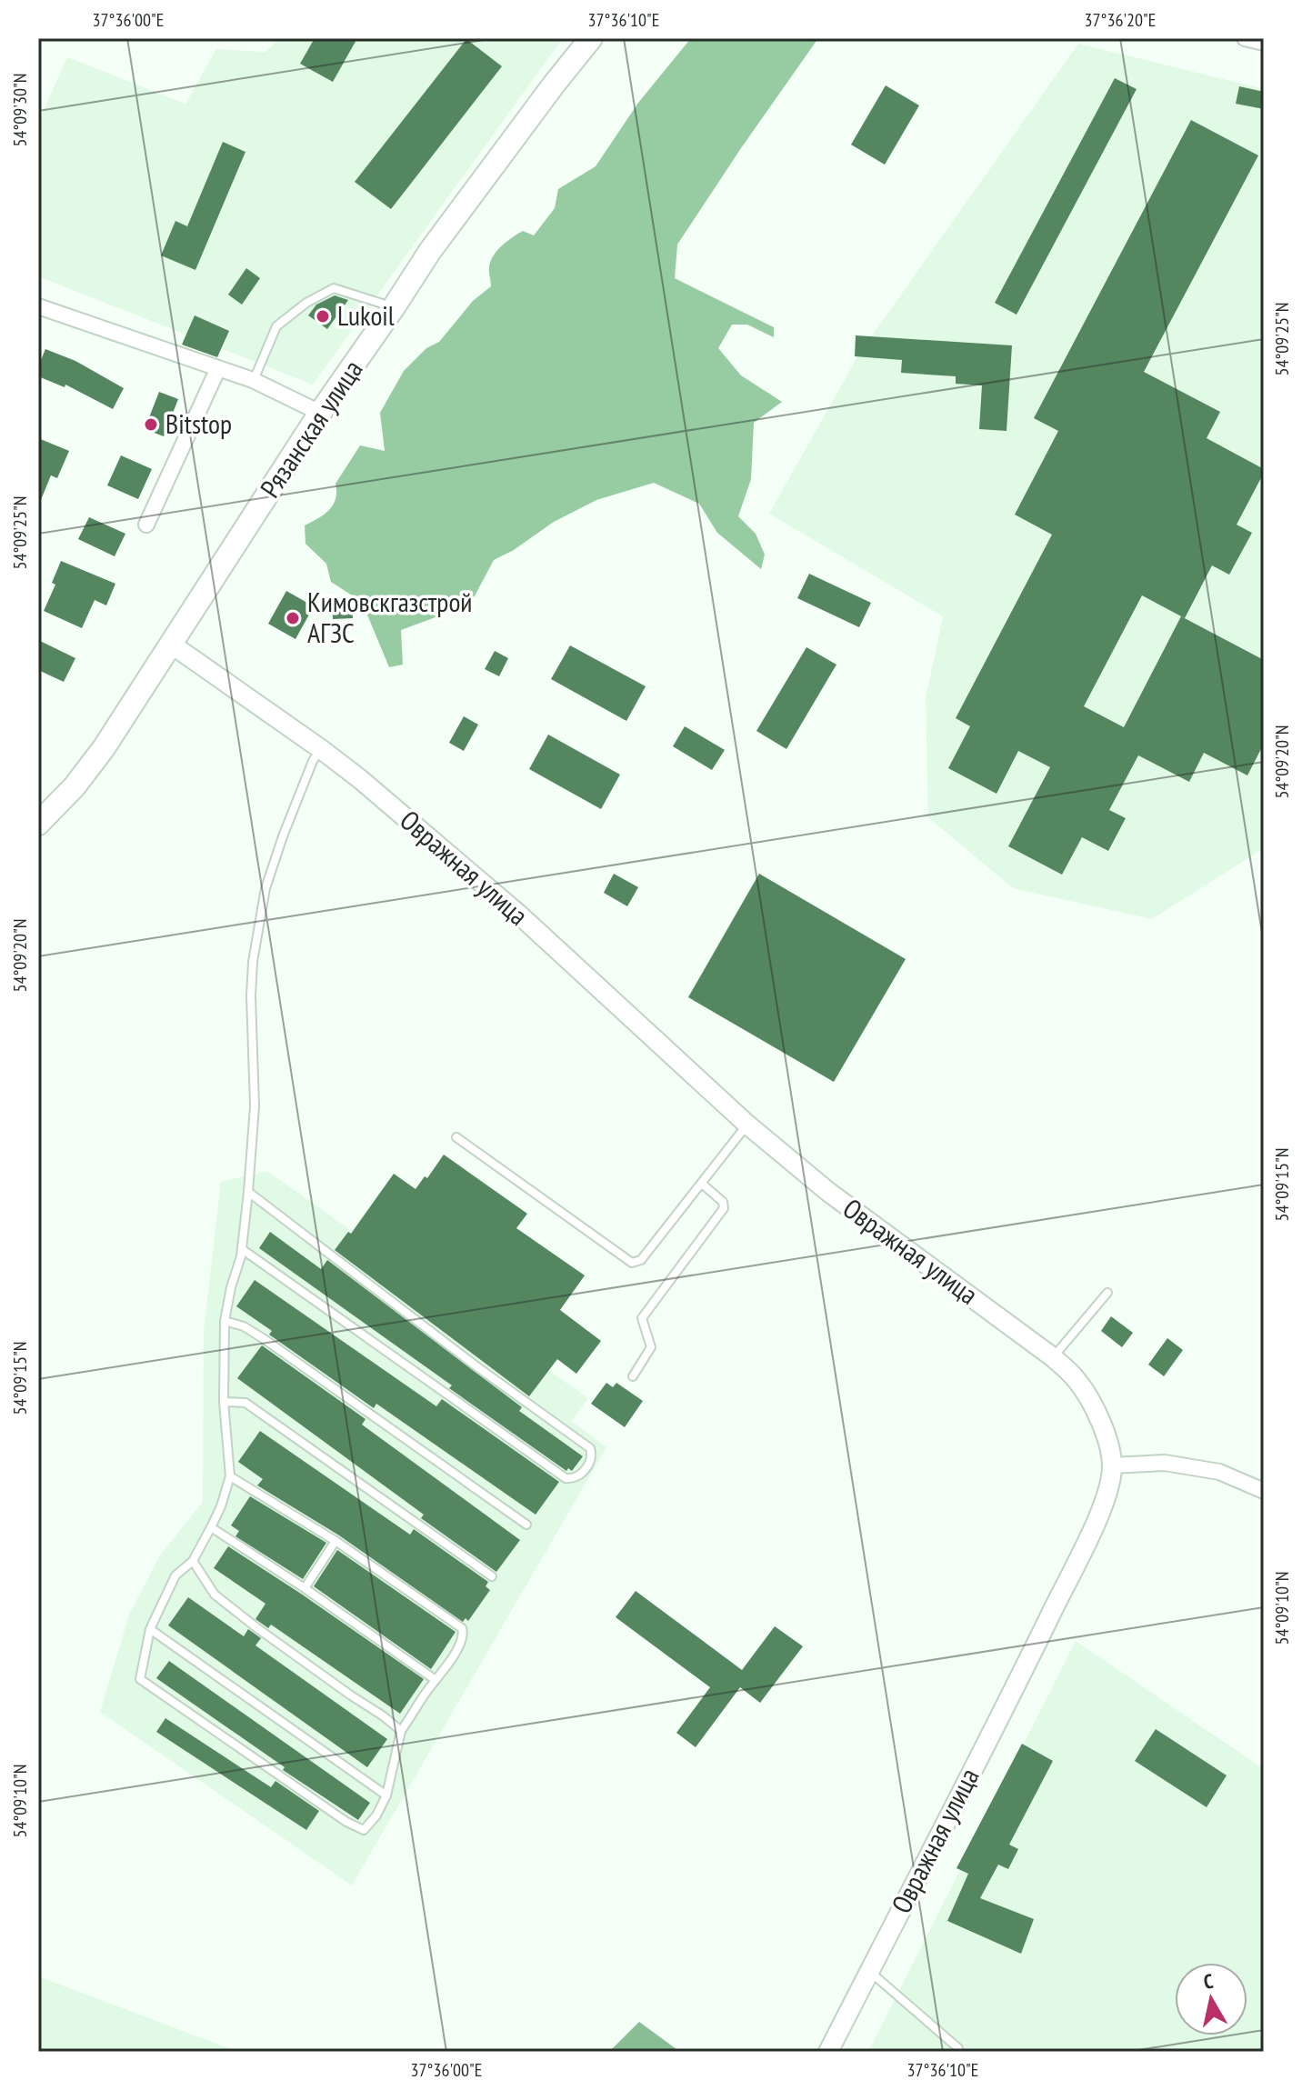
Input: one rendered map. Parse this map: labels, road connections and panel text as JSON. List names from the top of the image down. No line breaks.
{"streets":{"main road":["Рязанская улица"],"street":["Овражная улица"]},"crossings":[["Рязанская улица","Овражная улица"]],"places":["Lukoil","Bitstop","Кимовскгазстрой АГЗС"],"north":"top","coordinates":["37°36'00\"E","37°36'10\"E","37°36'20\"E","54°09'30\"N","54°09'25\"N","54°09'20\"N","54°09'15\"N","54°09'10\"N"]}
